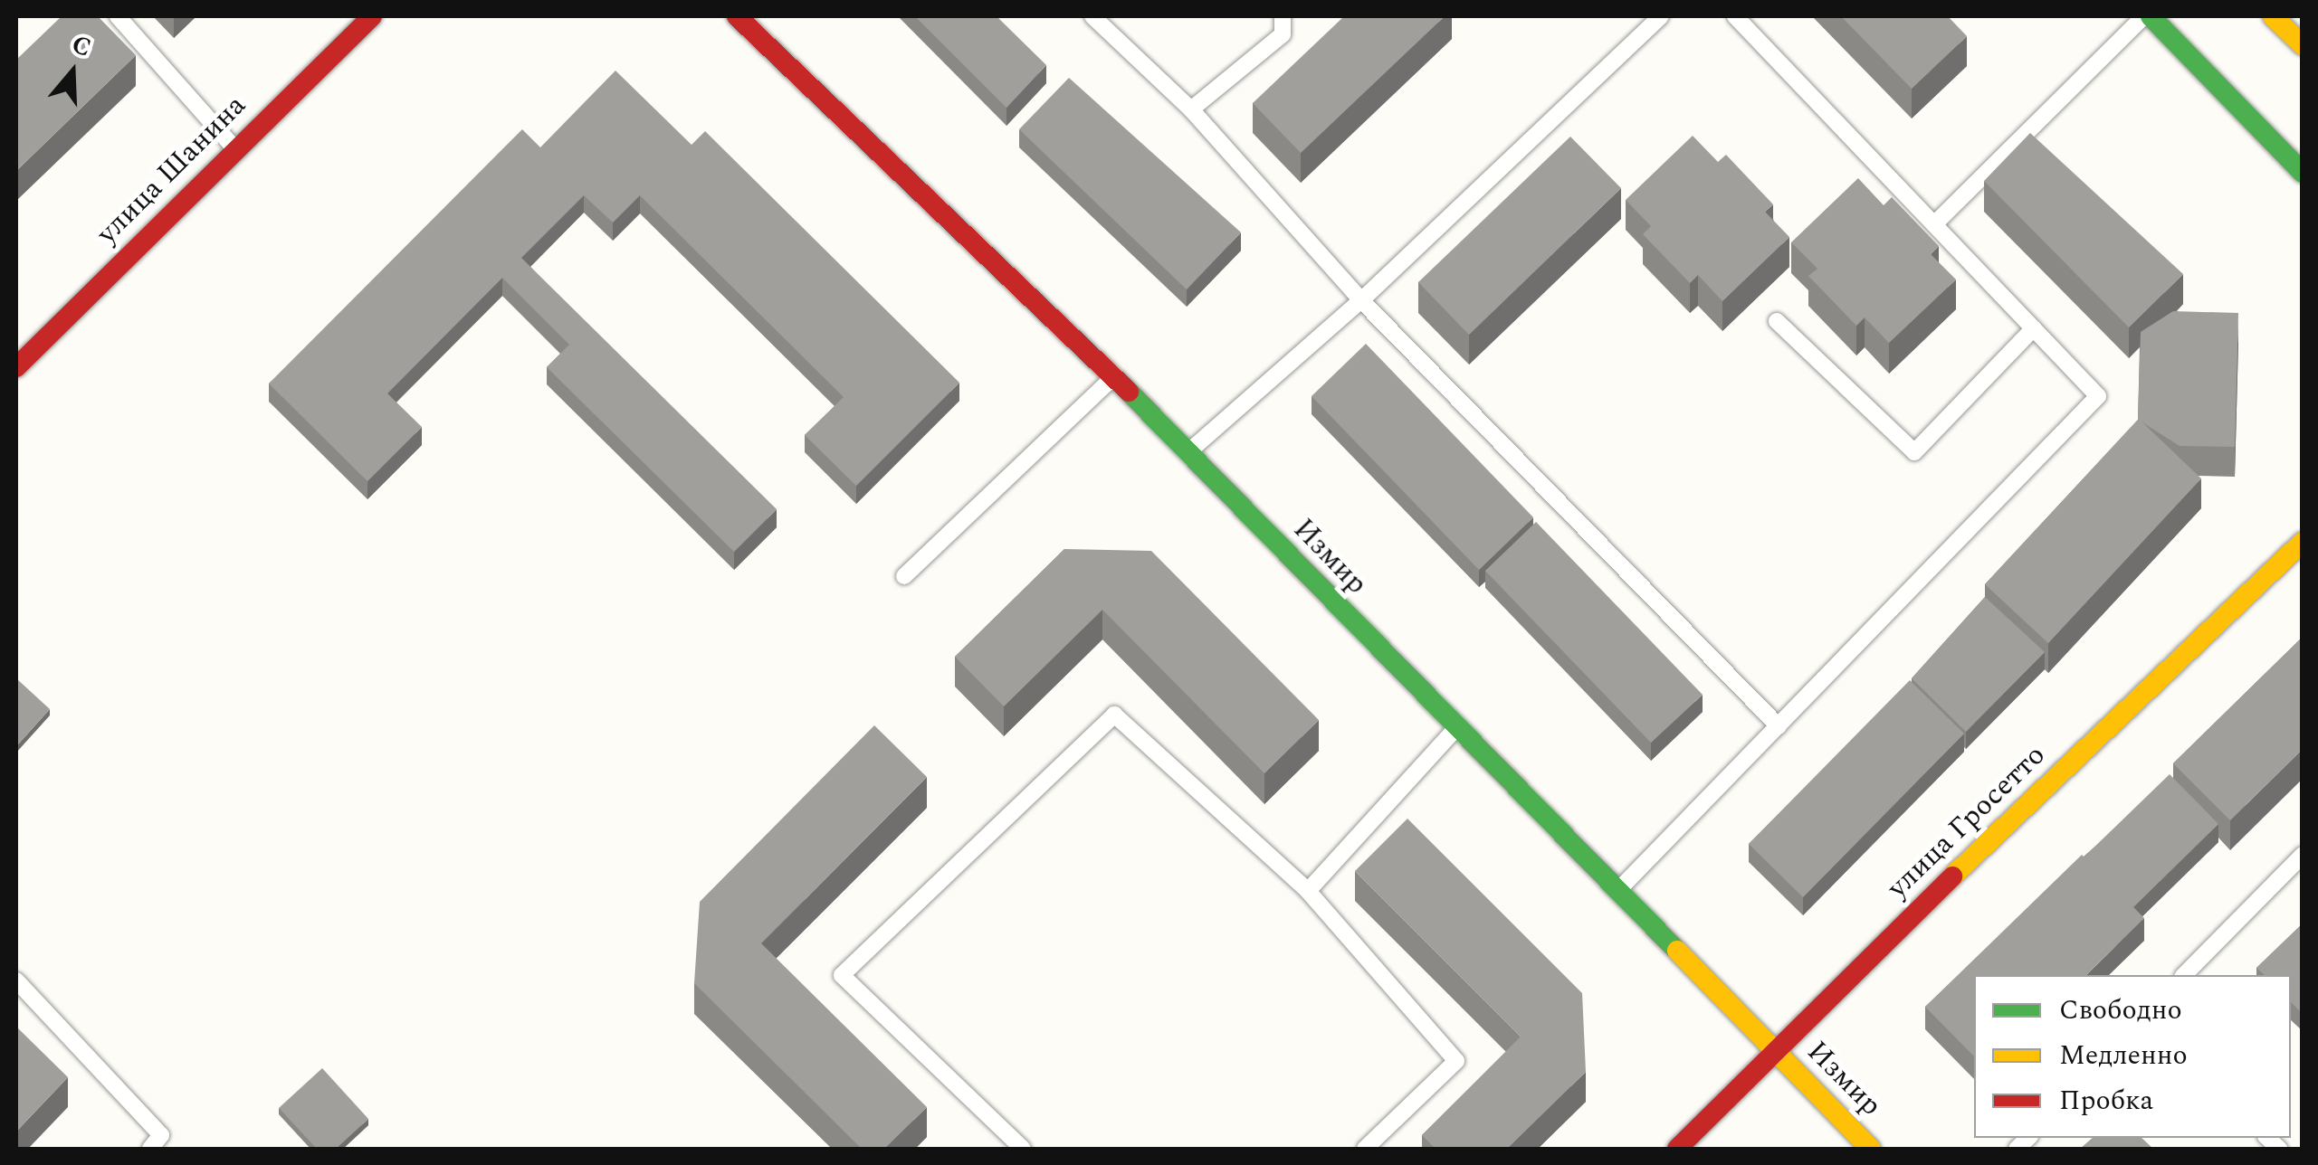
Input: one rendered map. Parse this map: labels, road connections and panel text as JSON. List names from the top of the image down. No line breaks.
{"streets":{"street":["улица Шанина","Измир","улица Гросетто"]},"crossings":[["Измир","улица Гросетто"]],"legend":["Свободно","Медленно","Пробка"],"north":"top"}
